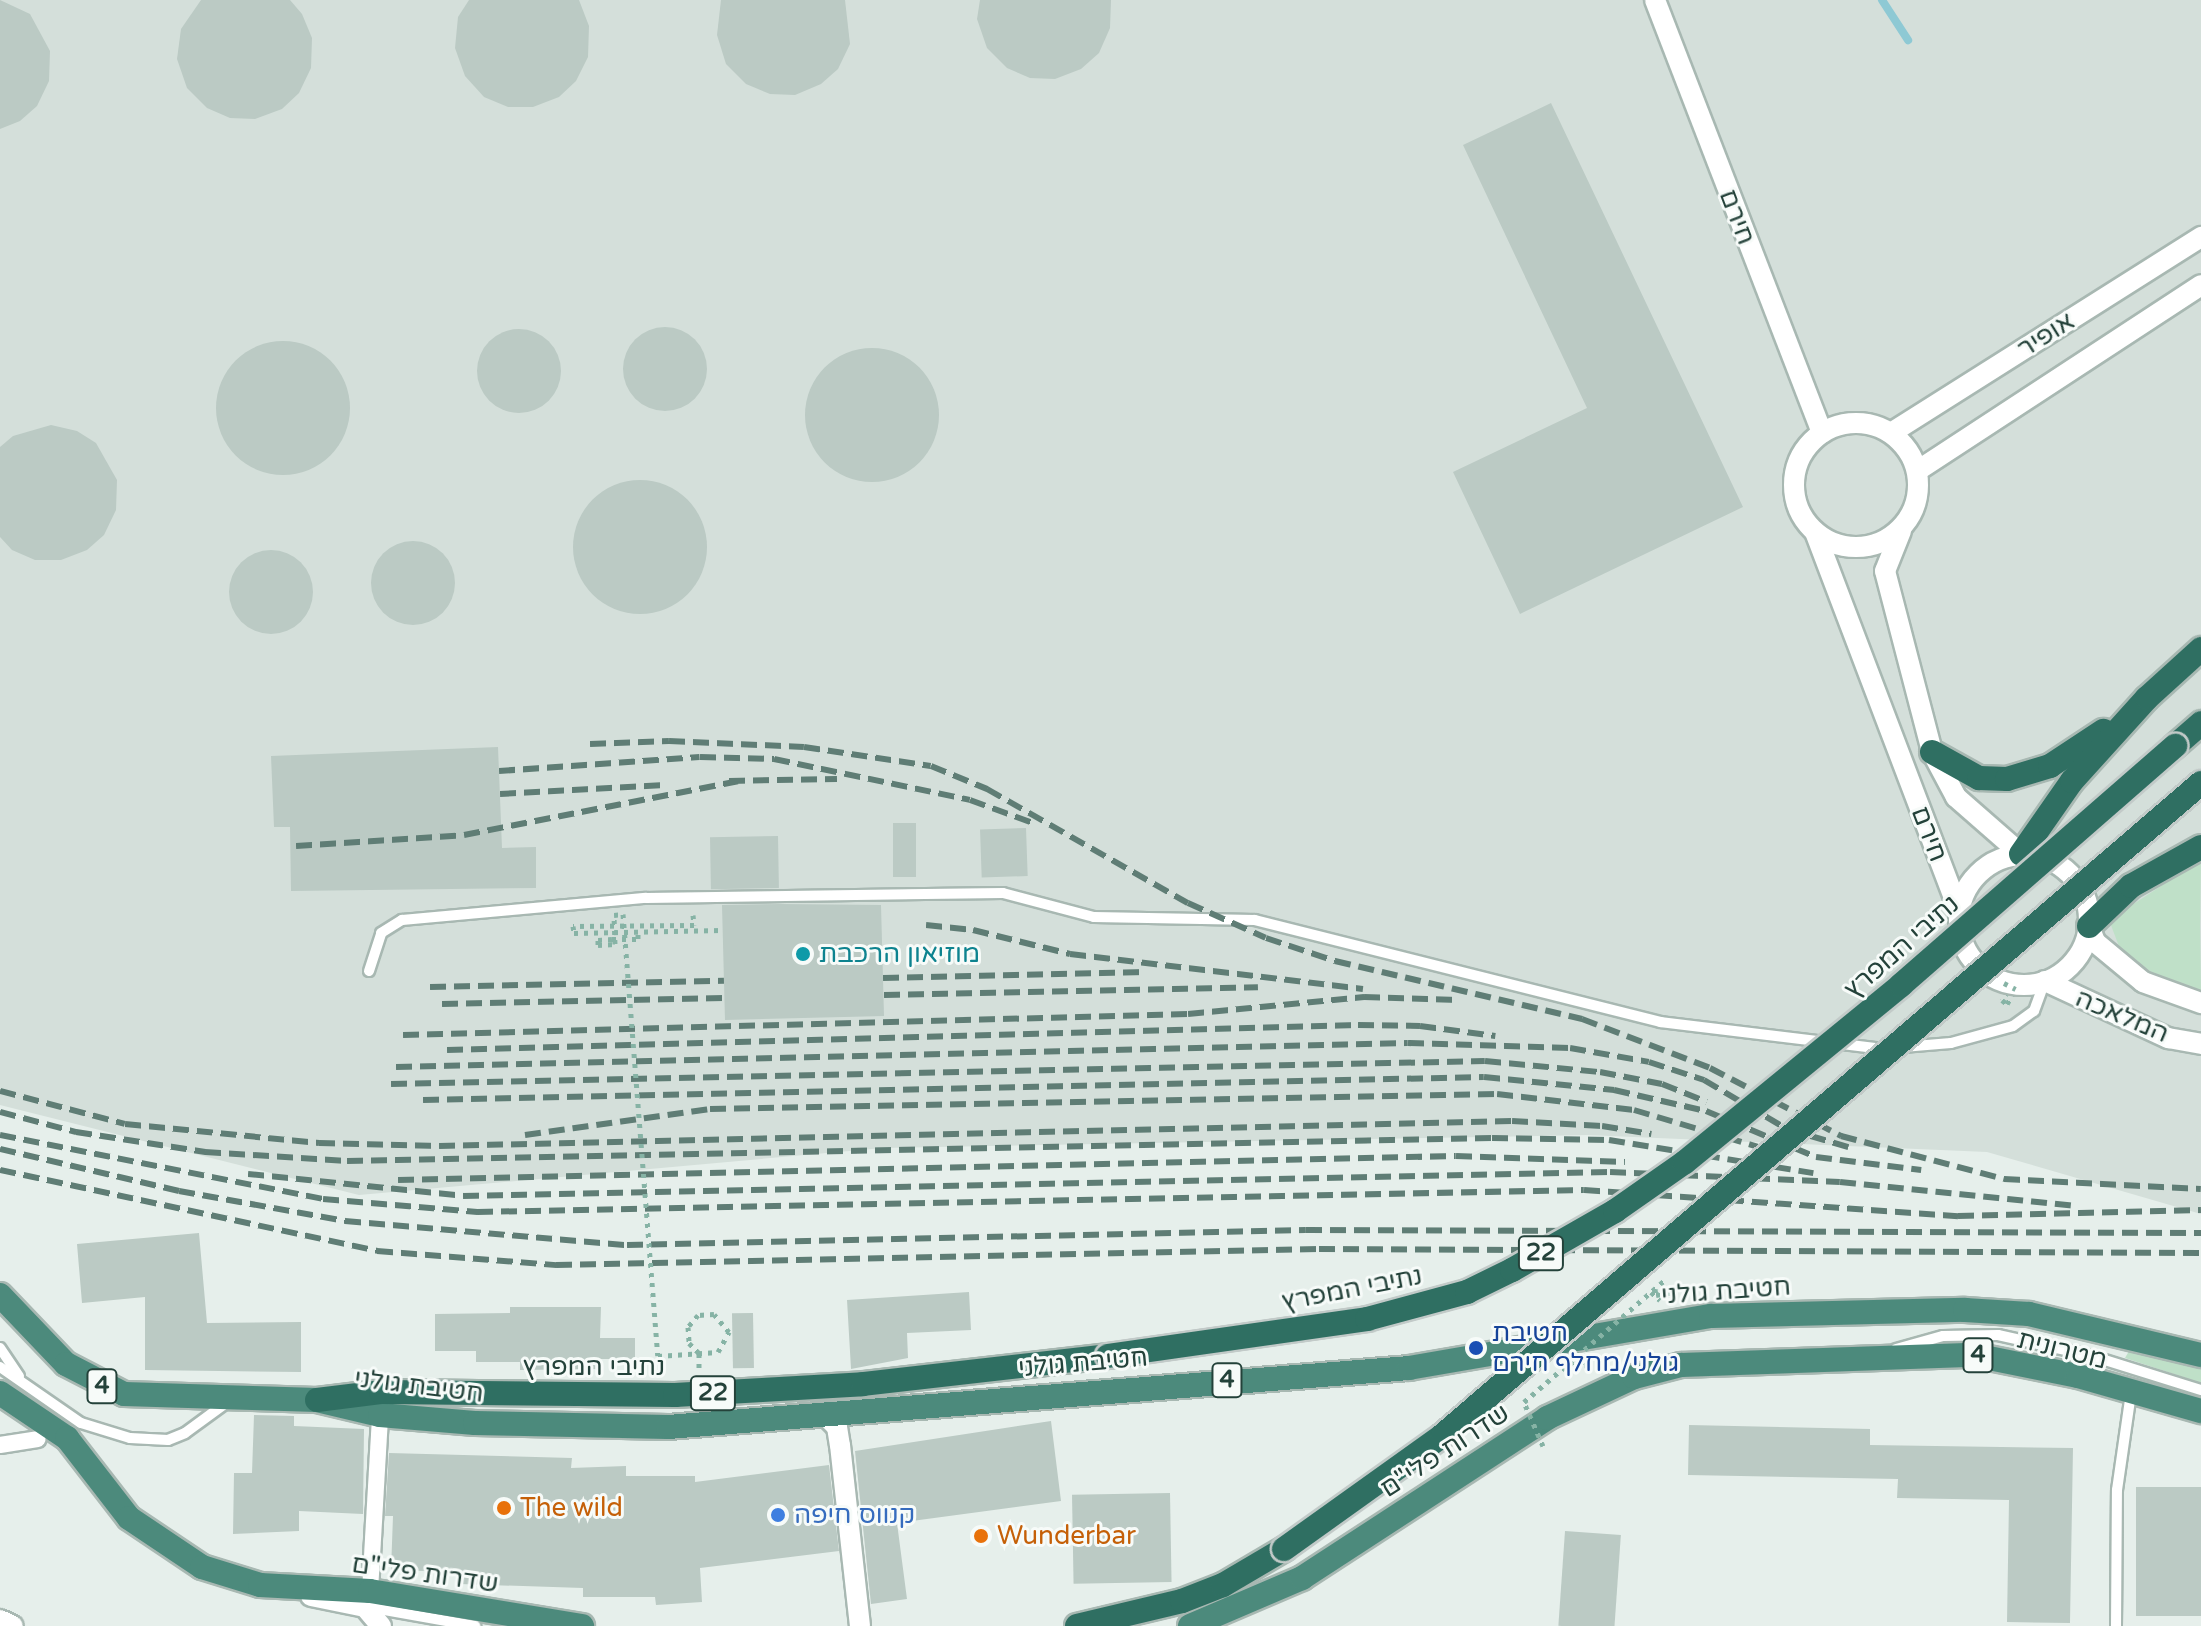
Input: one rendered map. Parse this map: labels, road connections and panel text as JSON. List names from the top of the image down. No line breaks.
{"streets":{"highway":["נתיבי המפרץ","22","חטיבת גולני","4","שדרות פלי\"ם"],"street":["חירם","אופיר","המלאכה"],"lane":["מטרונית"]},"crossings":[["חירם","אופיר"],["חירם","המלאכה"],["נתיבי המפרץ","חטיבת גולני"],["חטיבת גולני","מטרונית"],["מטרונית","שדרות פלי\"ם"]],"places":["מוזיאון הרכבת","חטיבת גולני/מחלף חירם","The wild","קנווס חיפה","Wunderbar"]}
